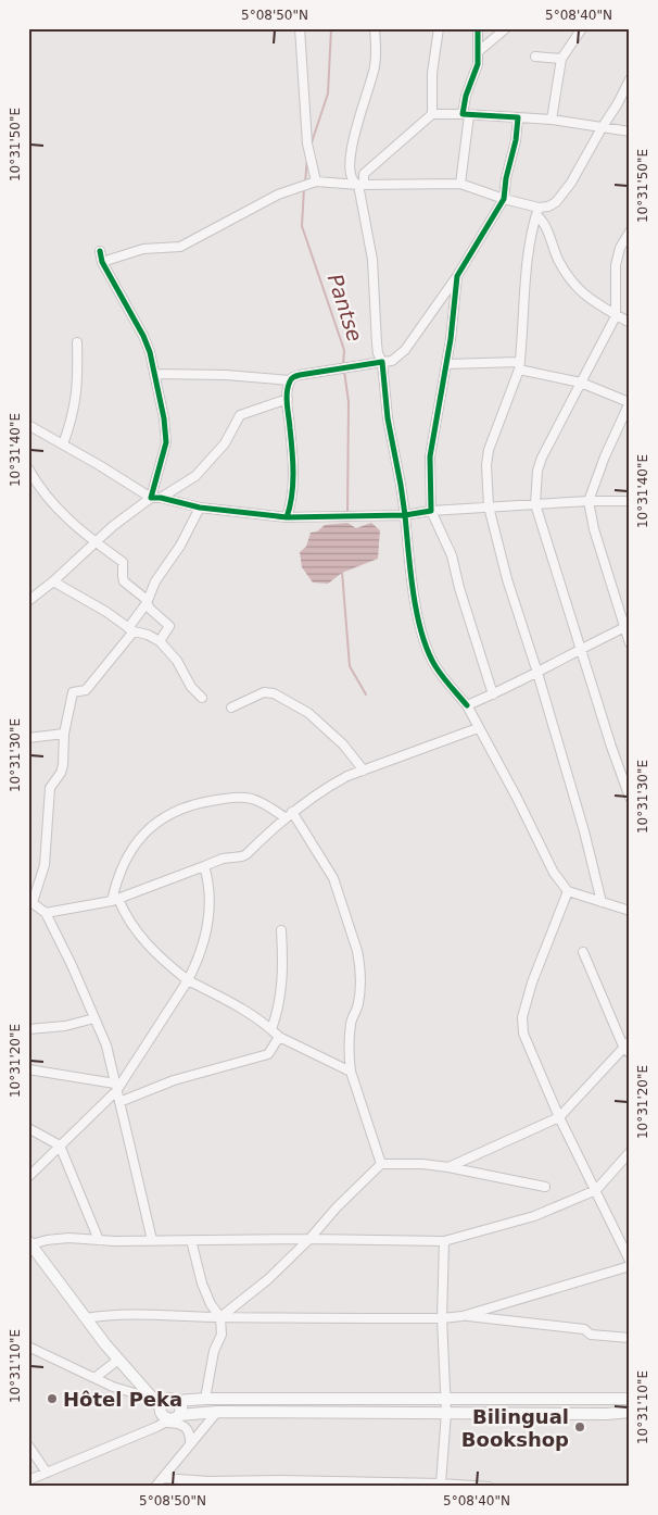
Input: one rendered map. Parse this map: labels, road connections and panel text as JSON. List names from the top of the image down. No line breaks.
{"water":["Pantse"],"places":["Hôtel Peka","Bilingual Bookshop"],"coordinates":["5°08'50\"N","5°08'40\"N","10°31'50\"E","10°31'40\"E","10°31'30\"E","10°31'20\"E","10°31'10\"E"]}
